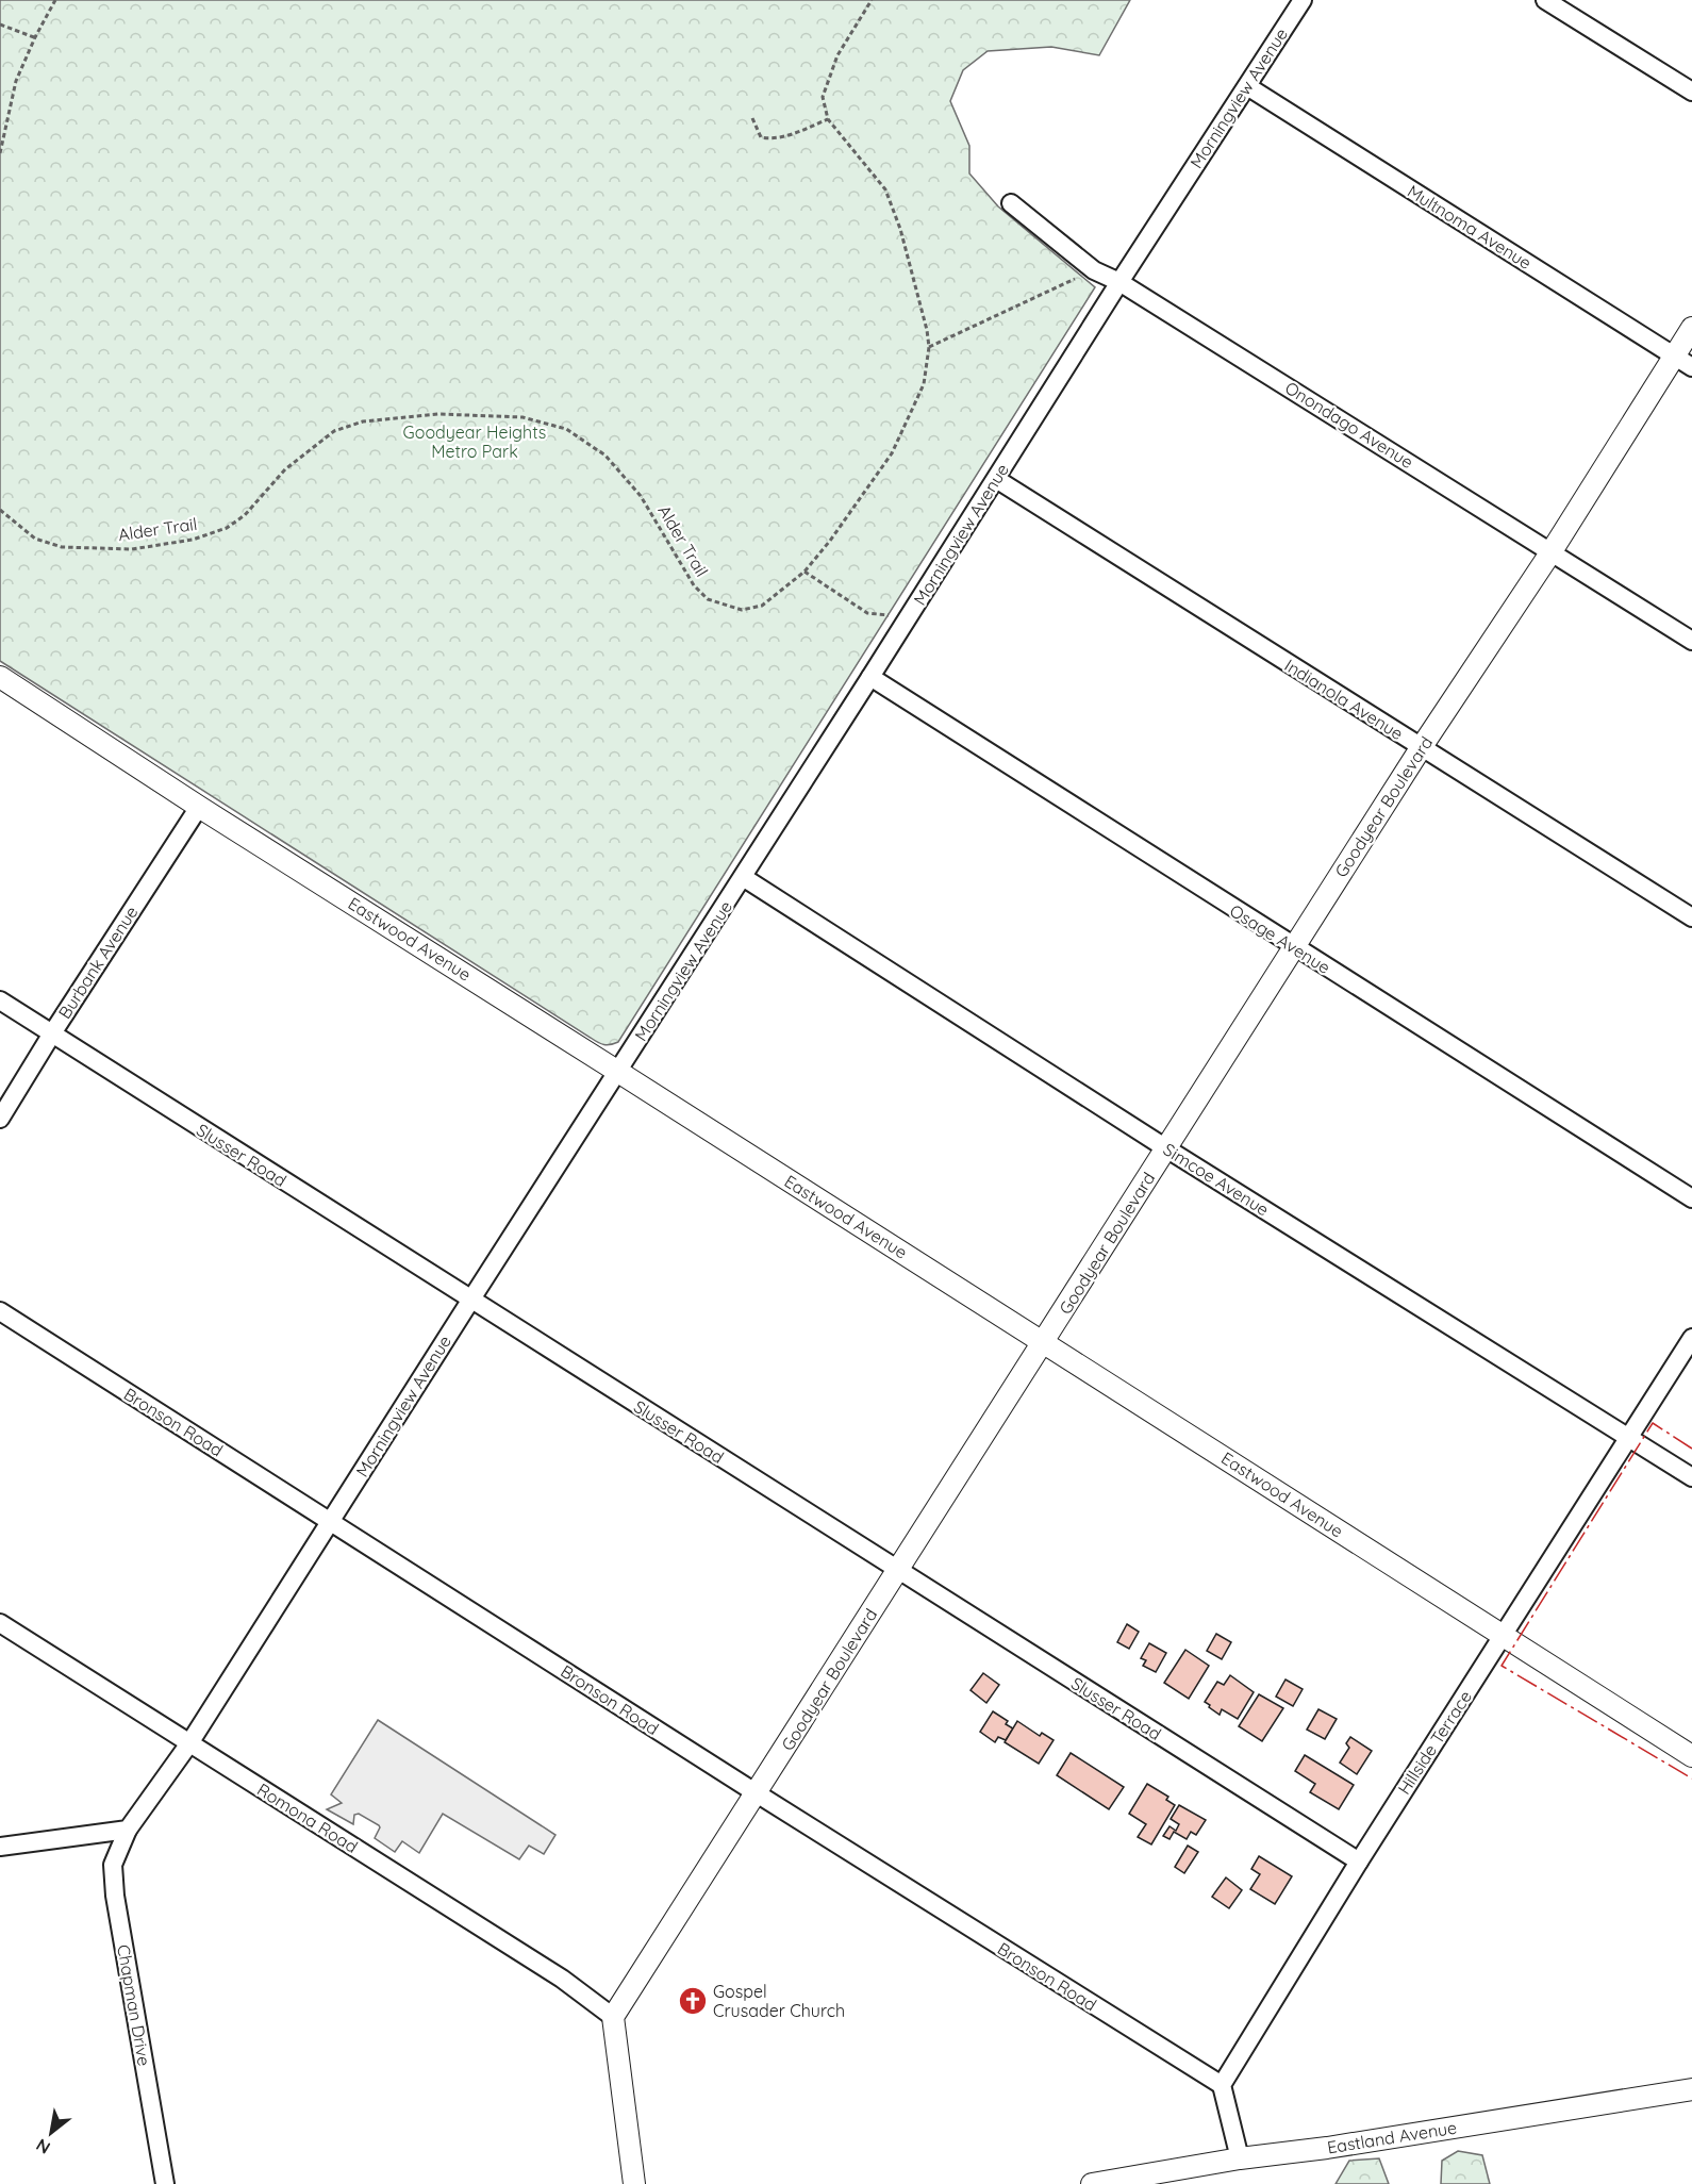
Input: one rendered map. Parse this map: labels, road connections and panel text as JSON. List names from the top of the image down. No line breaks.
{"streets":{"street":["Morningview Avenue","Multnoma Avenue","Onondago Avenue","Indianola Avenue","Goodyear Boulevard","Eastwood Avenue","Osage Avenue","Burbank Avenue","Slusser Road","Simcoe Avenue","Bronson Road","Hillside Terrace","Romona Road","Chapman Drive","Eastland Avenue"],"path":["Alder Trail"]},"crossings":[["Morningview Avenue","Multnoma Avenue"],["Morningview Avenue","Onondago Avenue"],["Morningview Avenue","Indianola Avenue"],["Morningview Avenue","Eastwood Avenue"],["Morningview Avenue","Osage Avenue"],["Morningview Avenue","Slusser Road"],["Morningview Avenue","Simcoe Avenue"],["Morningview Avenue","Bronson Road"],["Morningview Avenue","Romona Road"],["Morningview Avenue","Chapman Drive"],["Multnoma Avenue","Goodyear Boulevard"],["Onondago Avenue","Goodyear Boulevard"],["Indianola Avenue","Goodyear Boulevard"],["Goodyear Boulevard","Eastwood Avenue"],["Goodyear Boulevard","Osage Avenue"],["Goodyear Boulevard","Slusser Road"],["Goodyear Boulevard","Simcoe Avenue"],["Goodyear Boulevard","Bronson Road"],["Goodyear Boulevard","Romona Road"],["Eastwood Avenue","Burbank Avenue"],["Eastwood Avenue","Hillside Terrace"],["Burbank Avenue","Slusser Road"],["Slusser Road","Hillside Terrace"],["Simcoe Avenue","Hillside Terrace"],["Bronson Road","Hillside Terrace"]],"parks":["Goodyear Heights Metro Park"],"places":{"church":["Gospel Crusader Church"]},"north":"bottom left"}
